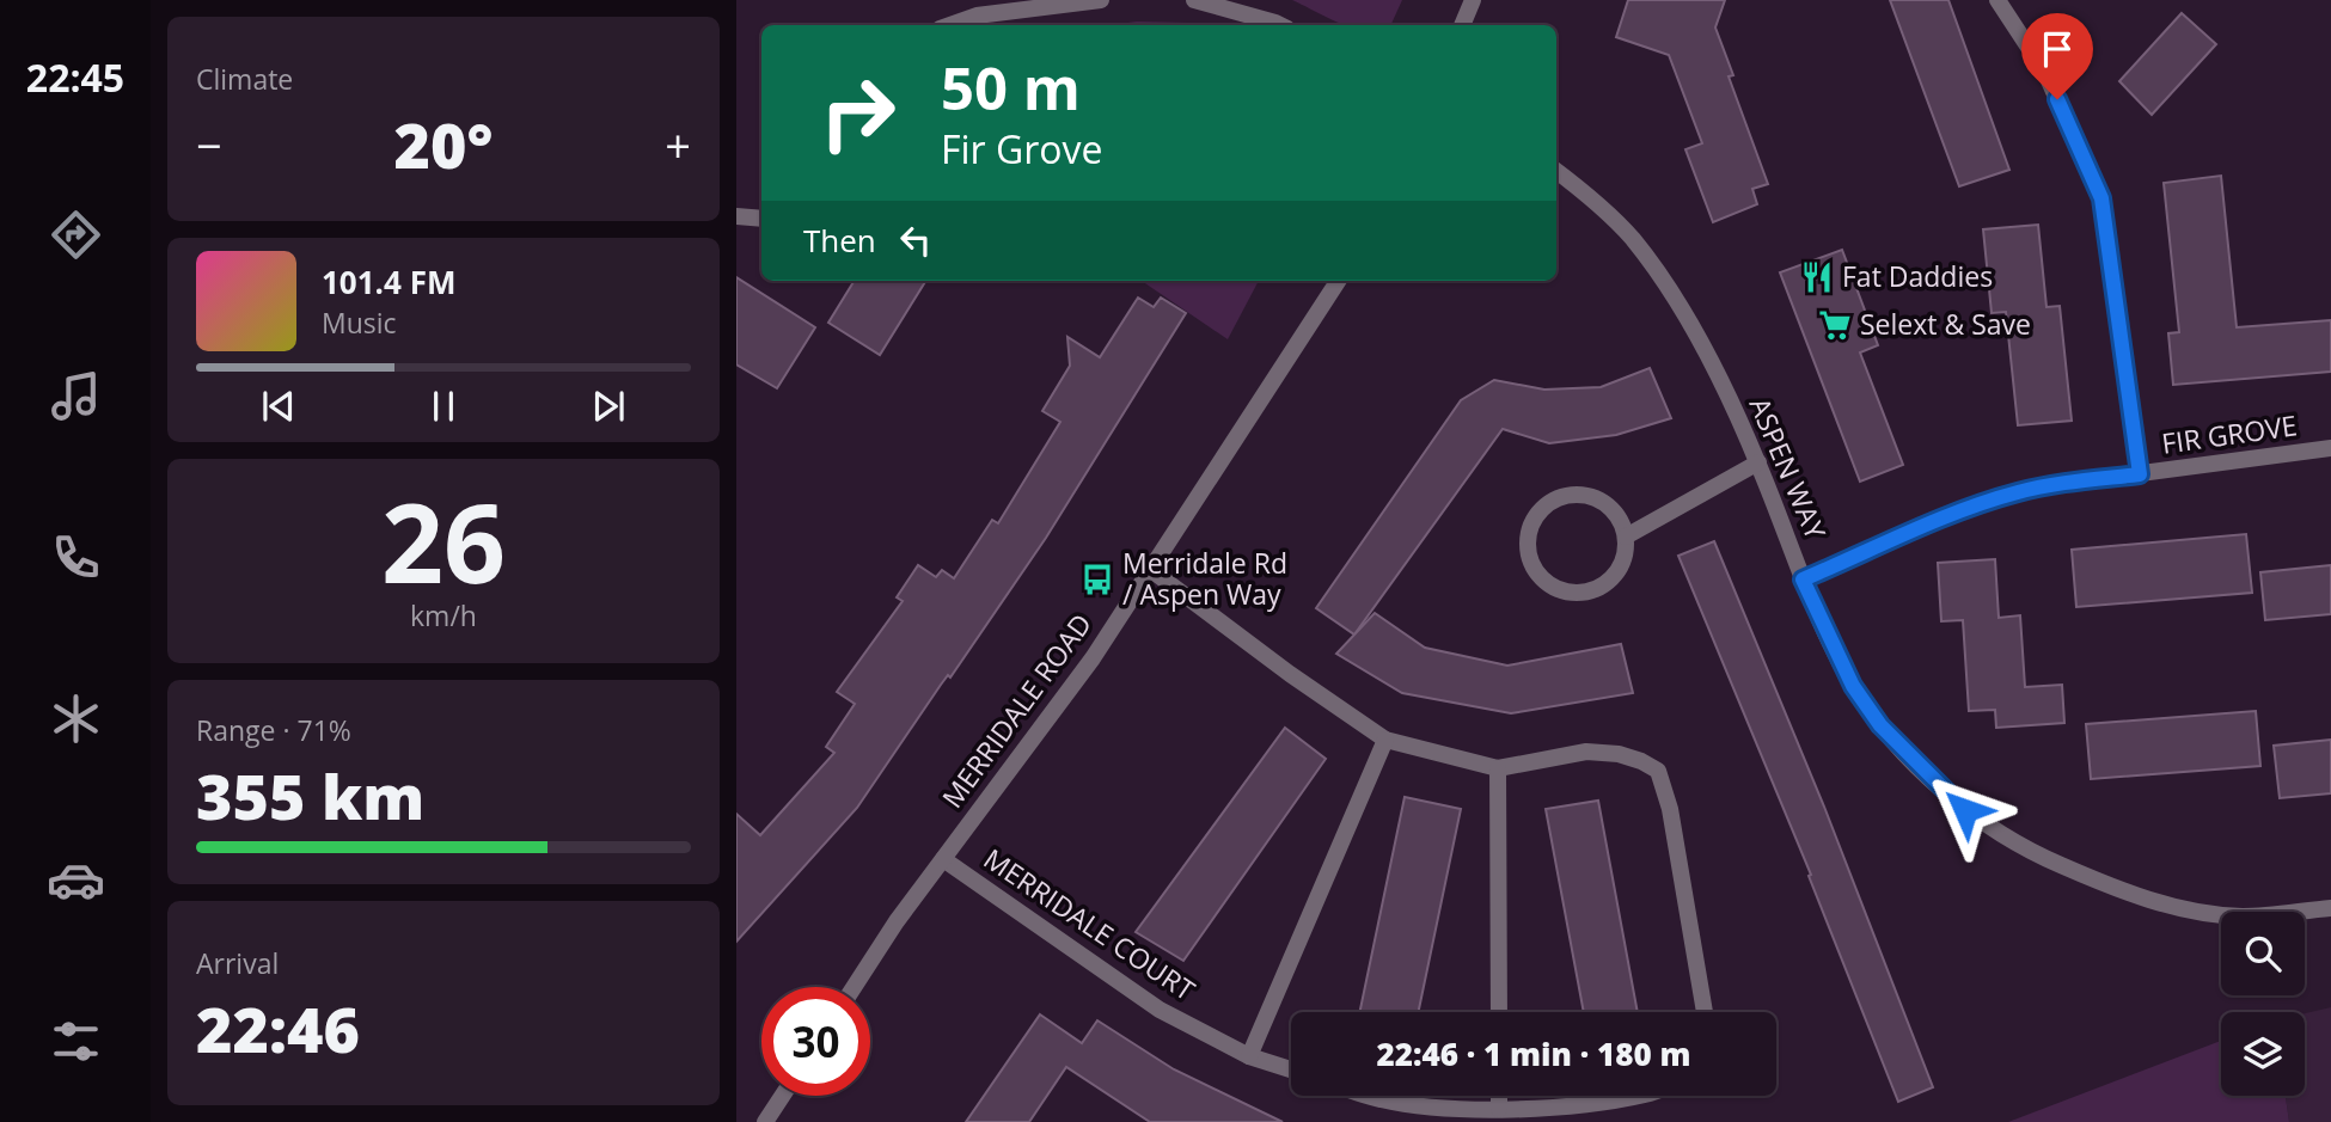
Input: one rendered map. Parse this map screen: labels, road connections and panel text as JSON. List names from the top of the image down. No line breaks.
{"streets":{"street":["FIR GROVE","ASPEN WAY","MERRIDALE ROAD","MERRIDALE COURT"]},"crossings":[["FIR GROVE","ASPEN WAY"],["MERRIDALE ROAD","MERRIDALE COURT"]],"places":{"restaurant":["Fat Daddies"],"supermarket":["Selext & Save"],"bus stop":["Merridale Rd / Aspen Way"]},"page":{"tabs":"22:45","tile":["Climate",["26","km/h"],["Range · 71%","355 km"],["Arrival","22:46"]],"turn":["50 m","Fir Grove"],"heat":["−","20°","+"],"then":"Then","song":["101.4 FM","Music"],"limit":"30","trip":"22:46 · 1 min · 180 m"}}
